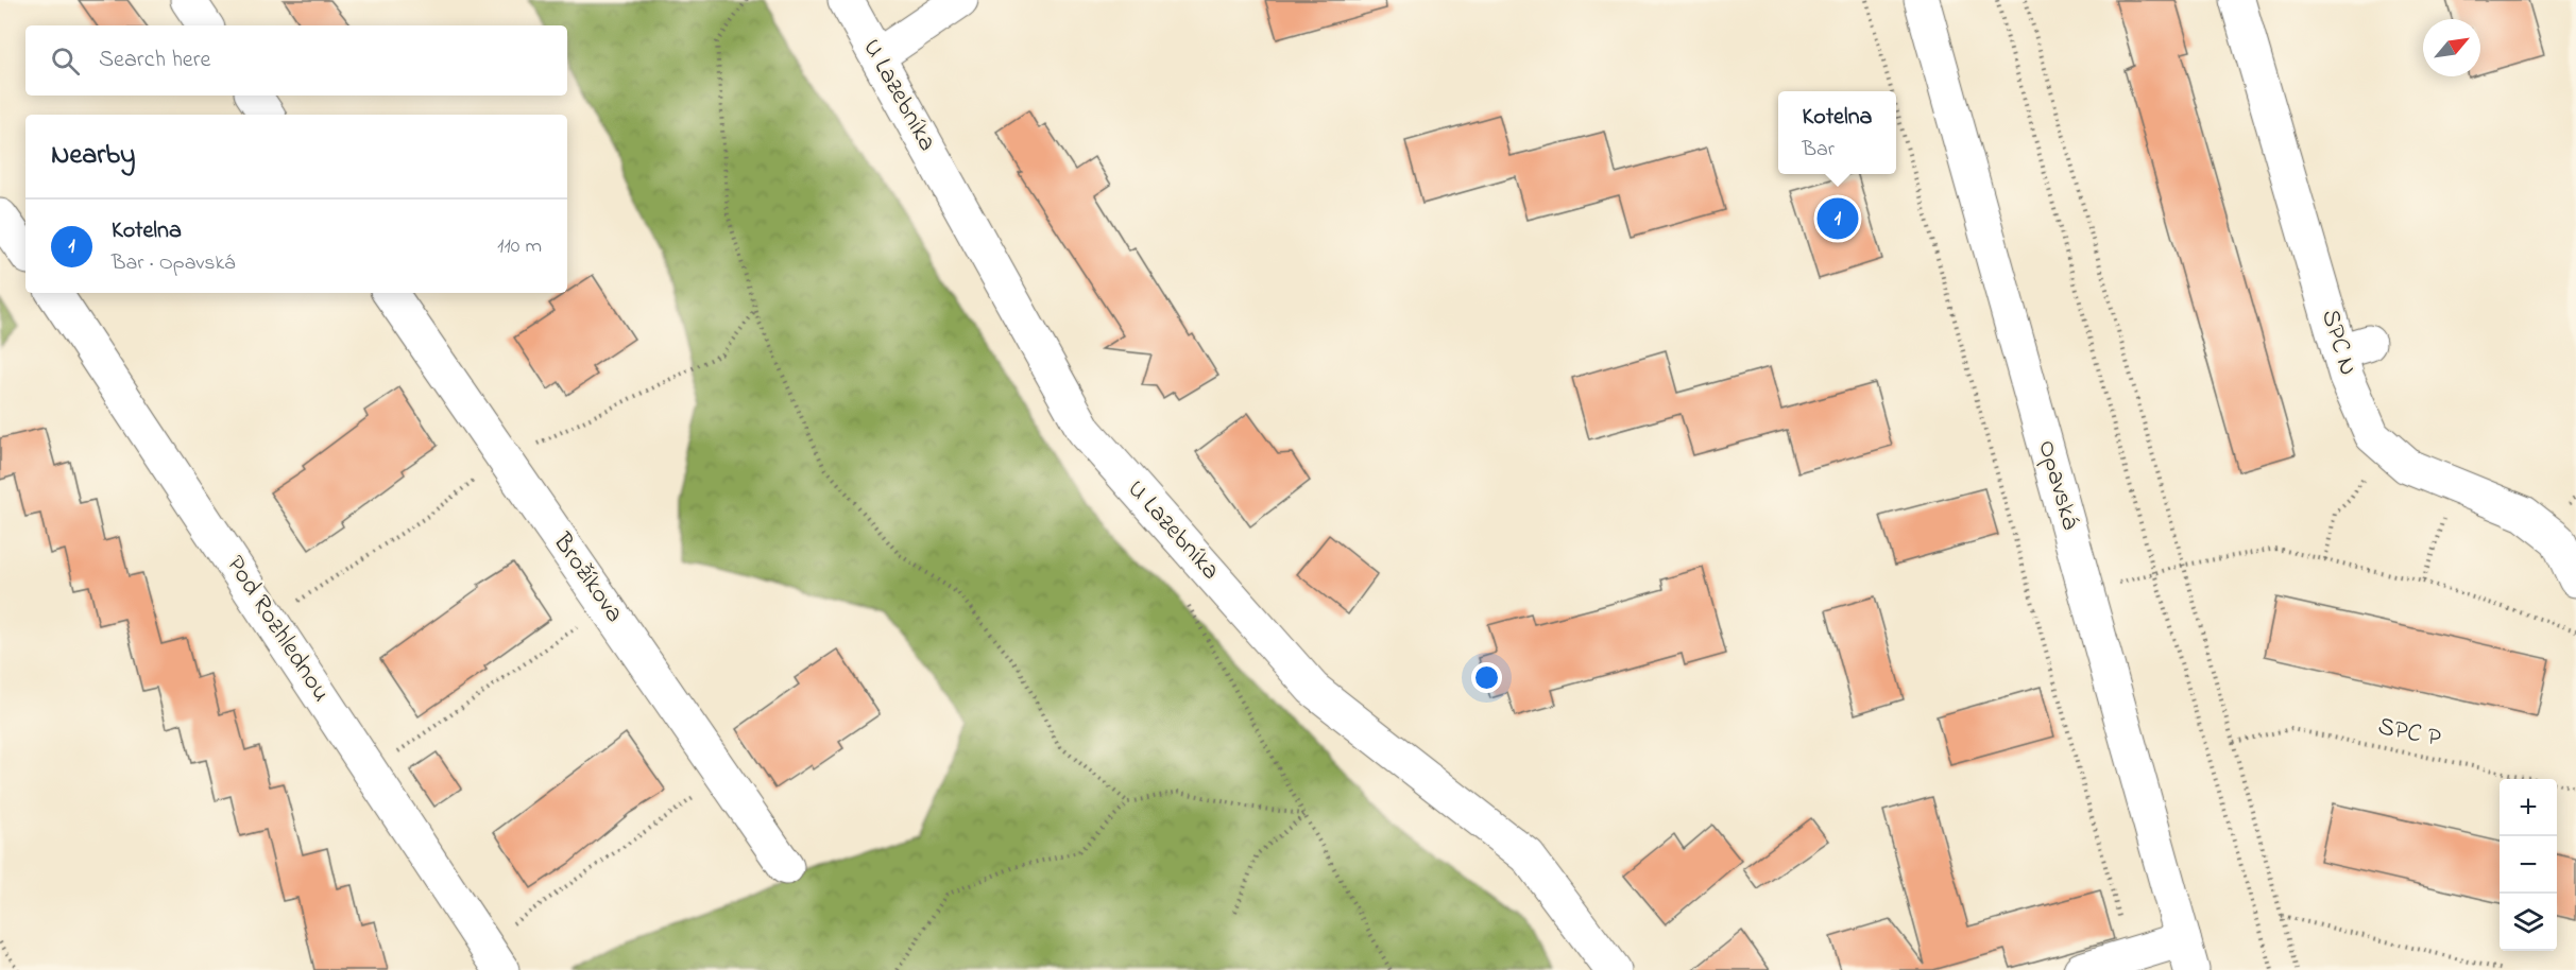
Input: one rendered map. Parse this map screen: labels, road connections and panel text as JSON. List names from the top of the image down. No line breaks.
{"streets":{"street":["U Lazebníka","SPC N","Opavská","Brožíkova","Pod Rozhlednou"],"path":["SPC P"]},"north":"top right","page":{"search":"Search here","popup":["Kotelna","Bar"],"heading":"Nearby","pins":"1","list":[{"mark":"1","name":"Kotelna","note":"Bar · Opavská","value":"110 m"}],"map_buttons":["+","−"]}}
